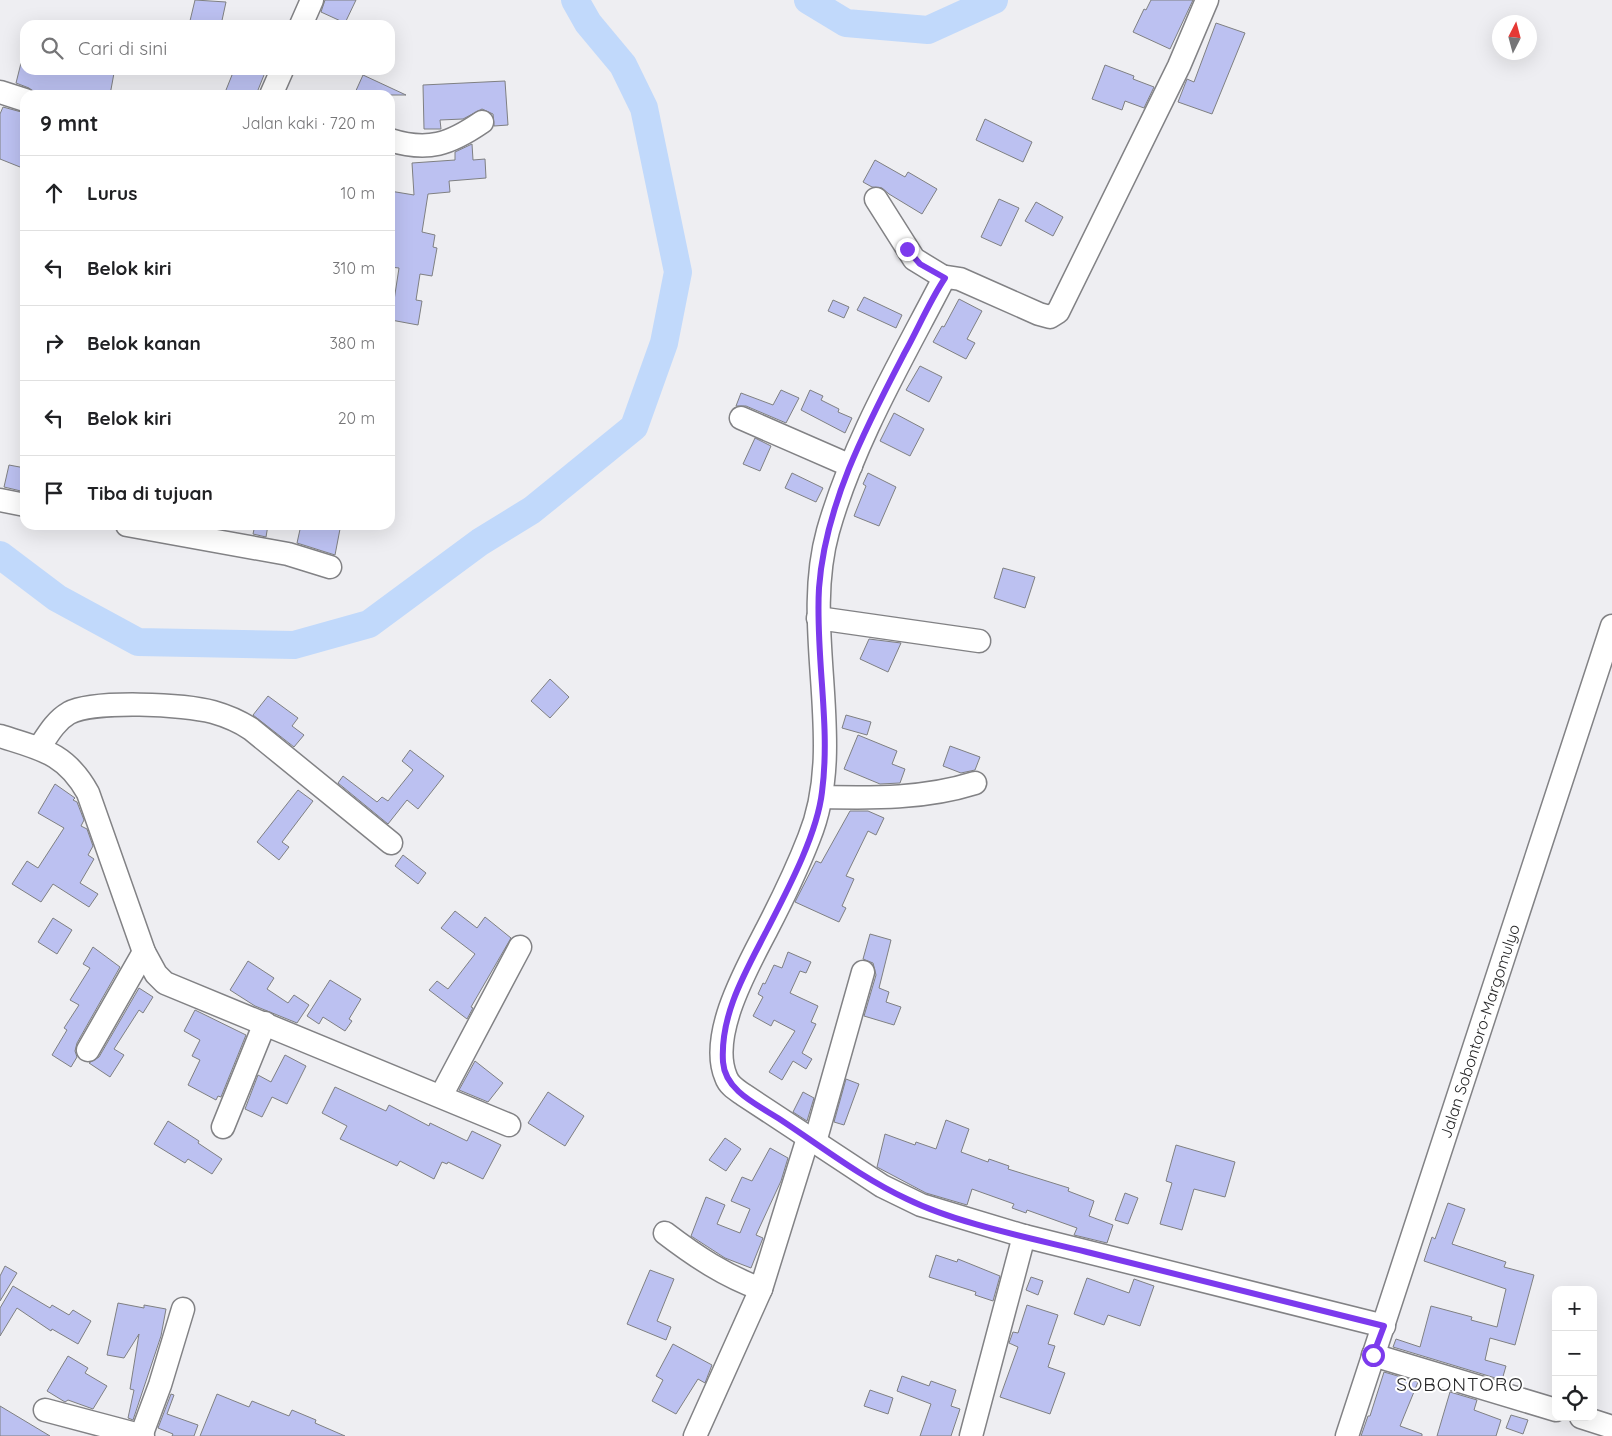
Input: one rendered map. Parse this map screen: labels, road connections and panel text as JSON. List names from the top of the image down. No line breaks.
{"streets":{"street":["Jalan Sobontoro-Margomulyo"]},"districts":["SOBONTORO"],"north":"top","page":{"search":"Cari di sini","heading":["9 mnt","Jalan kaki · 720 m"],"list":[["Lurus","10 m"],["Belok kiri","310 m"],["Belok kanan","380 m"],["Belok kiri","20 m"],"Tiba di tujuan"],"map_buttons":["+","−"]}}
